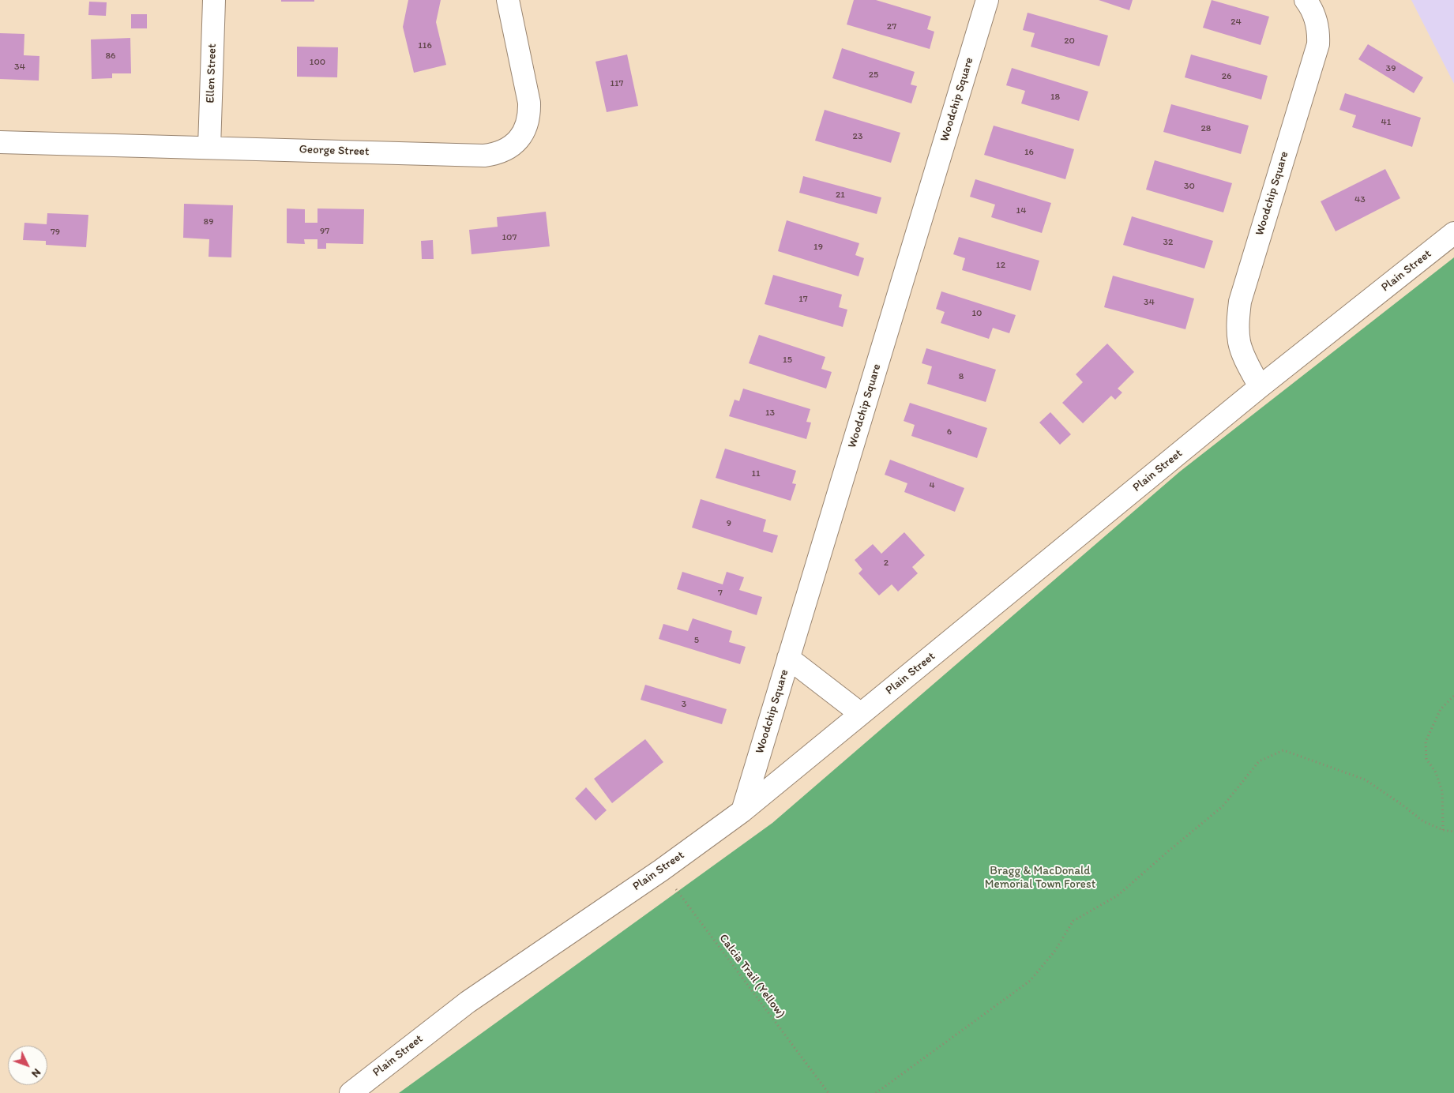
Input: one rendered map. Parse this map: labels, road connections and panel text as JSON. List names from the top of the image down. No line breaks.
{"streets":{"street":["Ellen Street","Woodchip Square","George Street","Plain Street"],"path":["Calcia Trail (Yellow)"]},"crossings":[["Ellen Street","George Street"],["Woodchip Square","Plain Street"],["Plain Street","Calcia Trail (Yellow)"]],"parks":["Bragg & MacDonald Memorial Town Forest"],"house_numbers":["24","27","20","116","86","100","34","39","25","26","117","18","41","28","23","16","30","21","43","14","89","97","79","107","32","19","12","17","34","10","15","8","13","6","11","4","9","2","7","5","3"],"north":"bottom right"}
